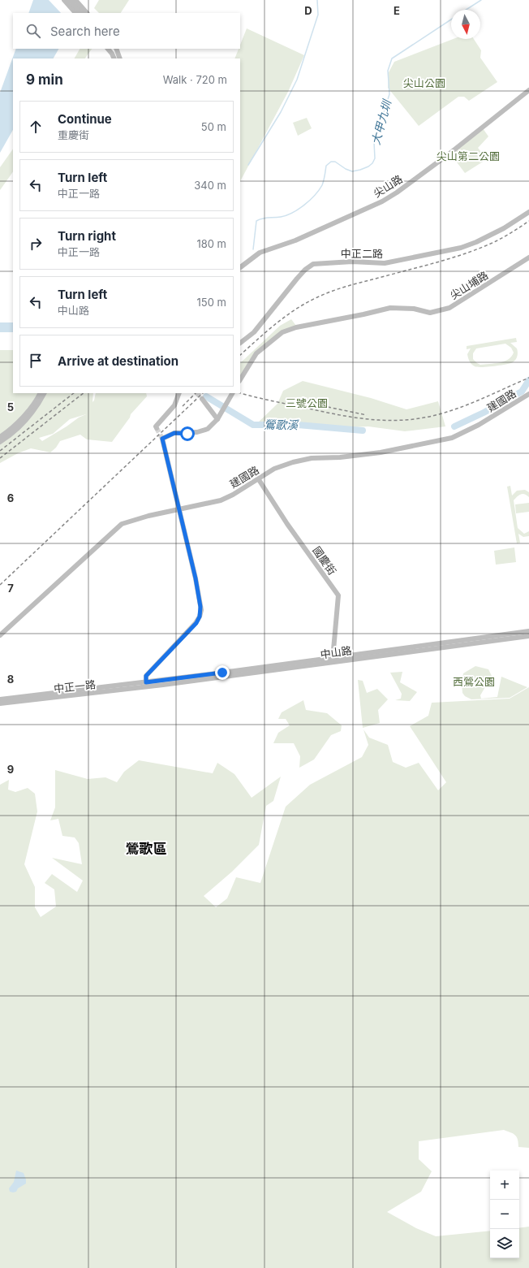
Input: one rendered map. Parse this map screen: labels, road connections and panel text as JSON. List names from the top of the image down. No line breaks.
{"streets":{"street":["尖山路","中正二路","尖山埔路","建國路","國慶街","中山路","中正一路"]},"crossings":[["建國路","國慶街"],["國慶街","中山路"],["中山路","中正一路"]],"districts":["鶯歌區"],"water":["大甲九圳","鶯歌溪"],"parks":["尖山公園","尖山第二公園","三號公園","西鶯公園"],"north":"bottom","page":{"search":"Search here","heading":["9 min","Walk · 720 m"],"list":[["Continue","重慶街","50 m"],["Turn left","中正一路","340 m"],["Turn right","中正一路","180 m"],["Turn left","中山路","150 m"],"Arrive at destination"],"map_buttons":["+","−"]},"grid":{"columns":["D","E"],"rows":["5","6","7","8","9"]}}
